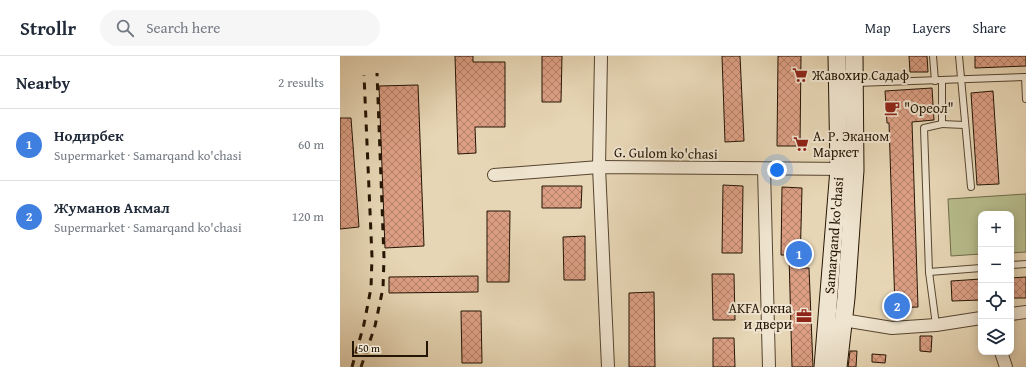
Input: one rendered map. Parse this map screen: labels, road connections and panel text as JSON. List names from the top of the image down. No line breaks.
{"streets":{"main road":["Samarqand ko'chasi"],"street":["G. Gulom ko'chasi"]},"crossings":[["G. Gulom ko'chasi","Samarqand ko'chasi"]],"places":{"supermarket":["Жавохир Садаф","А. Р. Эканом Маркет"],"cafe":["\"Ореол\""],"office":["AKFA окна и двери"]},"scale_bar":"50 m","page":{"header":"Strollr","search":"Search here","nav":["Map","Layers","Share"],"heading":["Nearby","2 results"],"list":[{"mark":"1","name":"Нодирбек","note":"Supermarket · Samarqand ko'chasi","value":"60 m"},{"mark":"2","name":"Жуманов Акмал","note":"Supermarket · Samarqand ko'chasi","value":"120 m"}],"map_buttons":["+","−"],"pins":["1","2"],"scale":"50 m"}}
